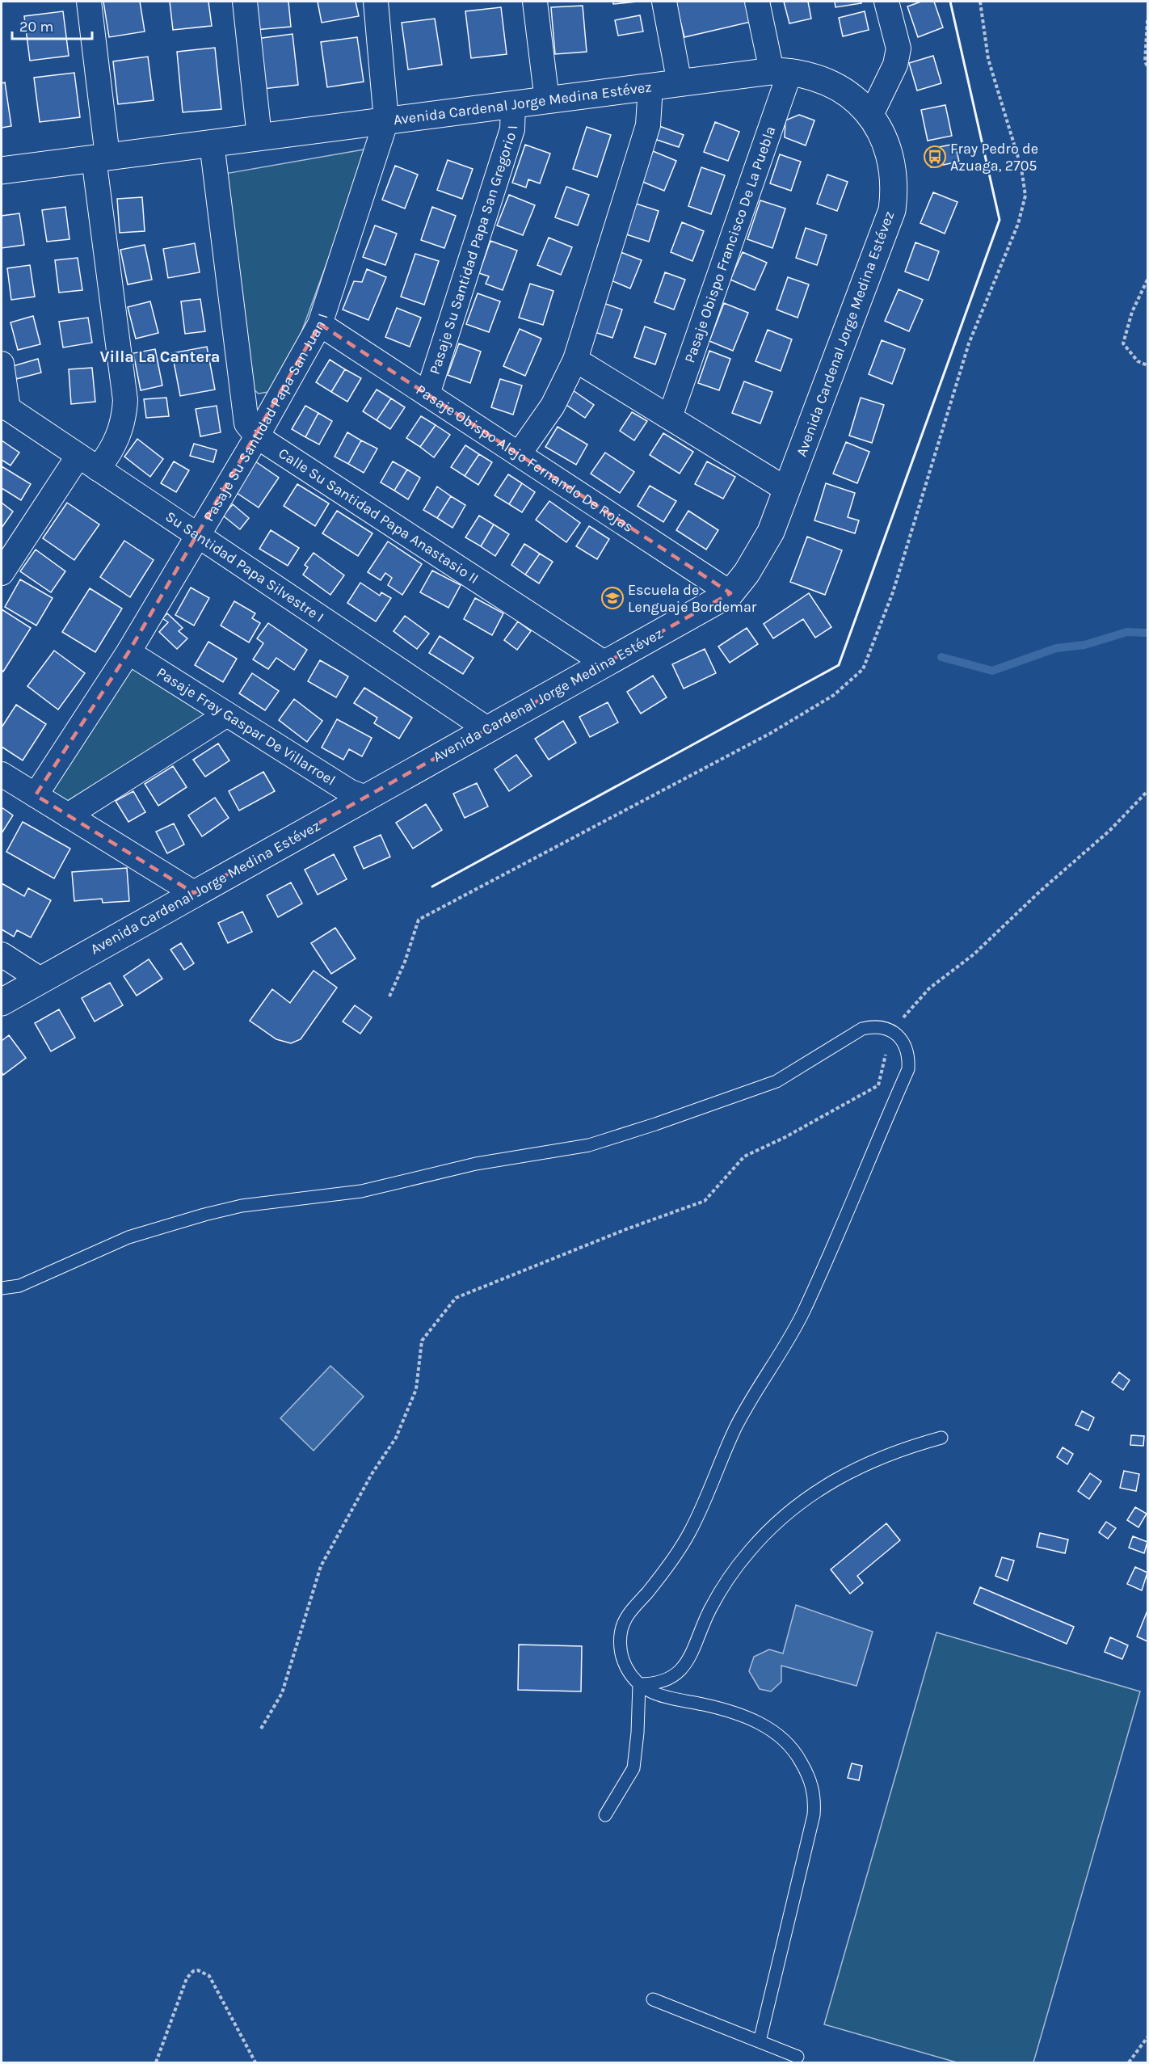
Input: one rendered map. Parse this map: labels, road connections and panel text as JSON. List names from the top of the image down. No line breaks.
{"streets":{"street":["Avenida Cardenal Jorge Medina Estévez","Pasaje Obispo Francisco De La Puebla","Pasaje Su Santidad Papa San Gregorio I","Pasaje Su Santidad Papa San Juan I","Pasaje Obispo Alejo Fernando De Rojas","Calle Su Santidad Papa Anastasio II","Su Santidad Papa Silvestre I","Pasaje Fray Gaspar De Villarroel"]},"crossings":[["Avenida Cardenal Jorge Medina Estévez","Pasaje Obispo Francisco De La Puebla"],["Avenida Cardenal Jorge Medina Estévez","Pasaje Su Santidad Papa San Gregorio I"],["Avenida Cardenal Jorge Medina Estévez","Pasaje Su Santidad Papa San Juan I"],["Avenida Cardenal Jorge Medina Estévez","Pasaje Obispo Alejo Fernando De Rojas"],["Avenida Cardenal Jorge Medina Estévez","Calle Su Santidad Papa Anastasio II"],["Avenida Cardenal Jorge Medina Estévez","Su Santidad Papa Silvestre I"],["Avenida Cardenal Jorge Medina Estévez","Pasaje Fray Gaspar De Villarroel"],["Pasaje Su Santidad Papa San Gregorio I","Pasaje Obispo Alejo Fernando De Rojas"],["Pasaje Su Santidad Papa San Juan I","Pasaje Obispo Alejo Fernando De Rojas"],["Pasaje Su Santidad Papa San Juan I","Calle Su Santidad Papa Anastasio II"],["Pasaje Su Santidad Papa San Juan I","Su Santidad Papa Silvestre I"],["Pasaje Su Santidad Papa San Juan I","Pasaje Fray Gaspar De Villarroel"]],"districts":["Villa La Cantera"],"places":{"bus stop":["Fray Pedro de Azuaga, 2705"],"school or university":["Escuela de Lenguaje Bordemar"]},"scale_bar":"20 m"}
